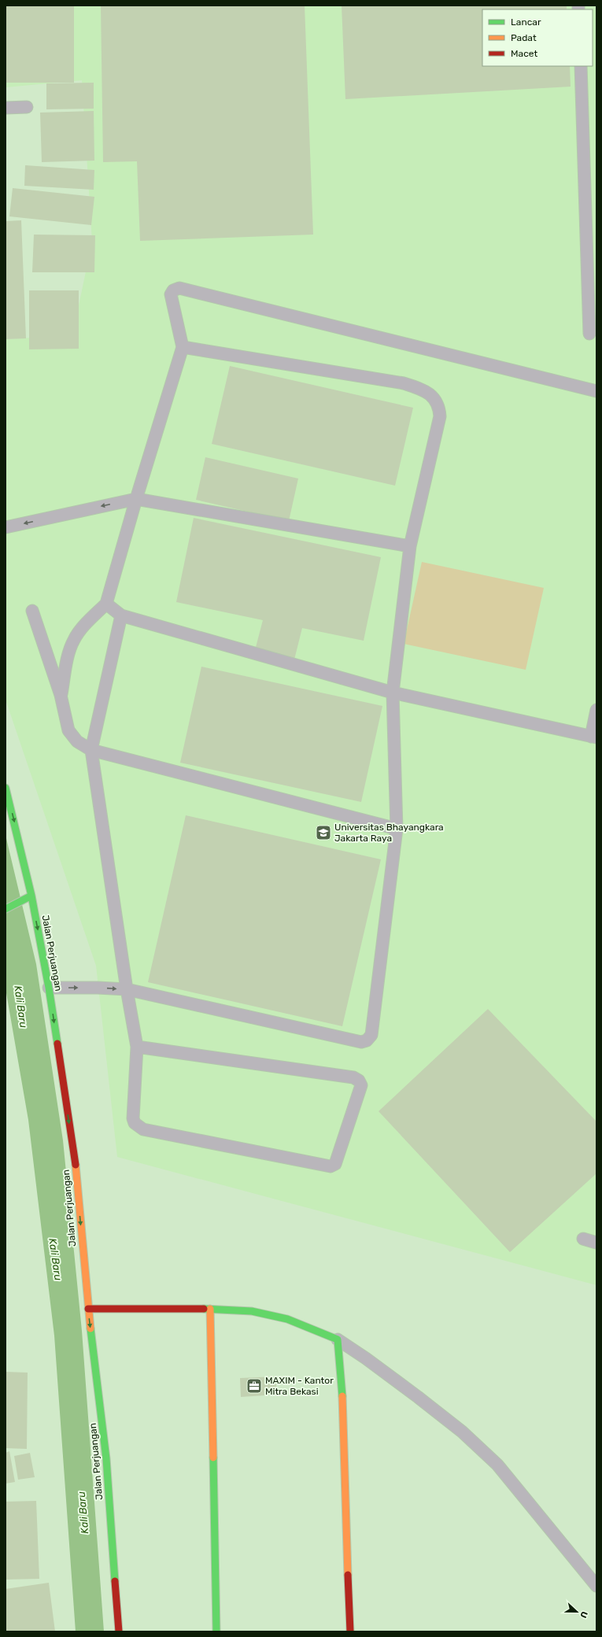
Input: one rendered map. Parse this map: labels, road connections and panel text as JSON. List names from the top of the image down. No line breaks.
{"streets":{"main road":["Jalan Perjuangan"]},"one_way":["Jalan Perjuangan"],"water":["Kali Baru"],"places":{"school or university":["Universitas Bhayangkara Jakarta Raya"],"office":["MAXIM - Kantor Mitra Bekasi"]},"legend":["Lancar","Padat","Macet"],"north":"right"}
